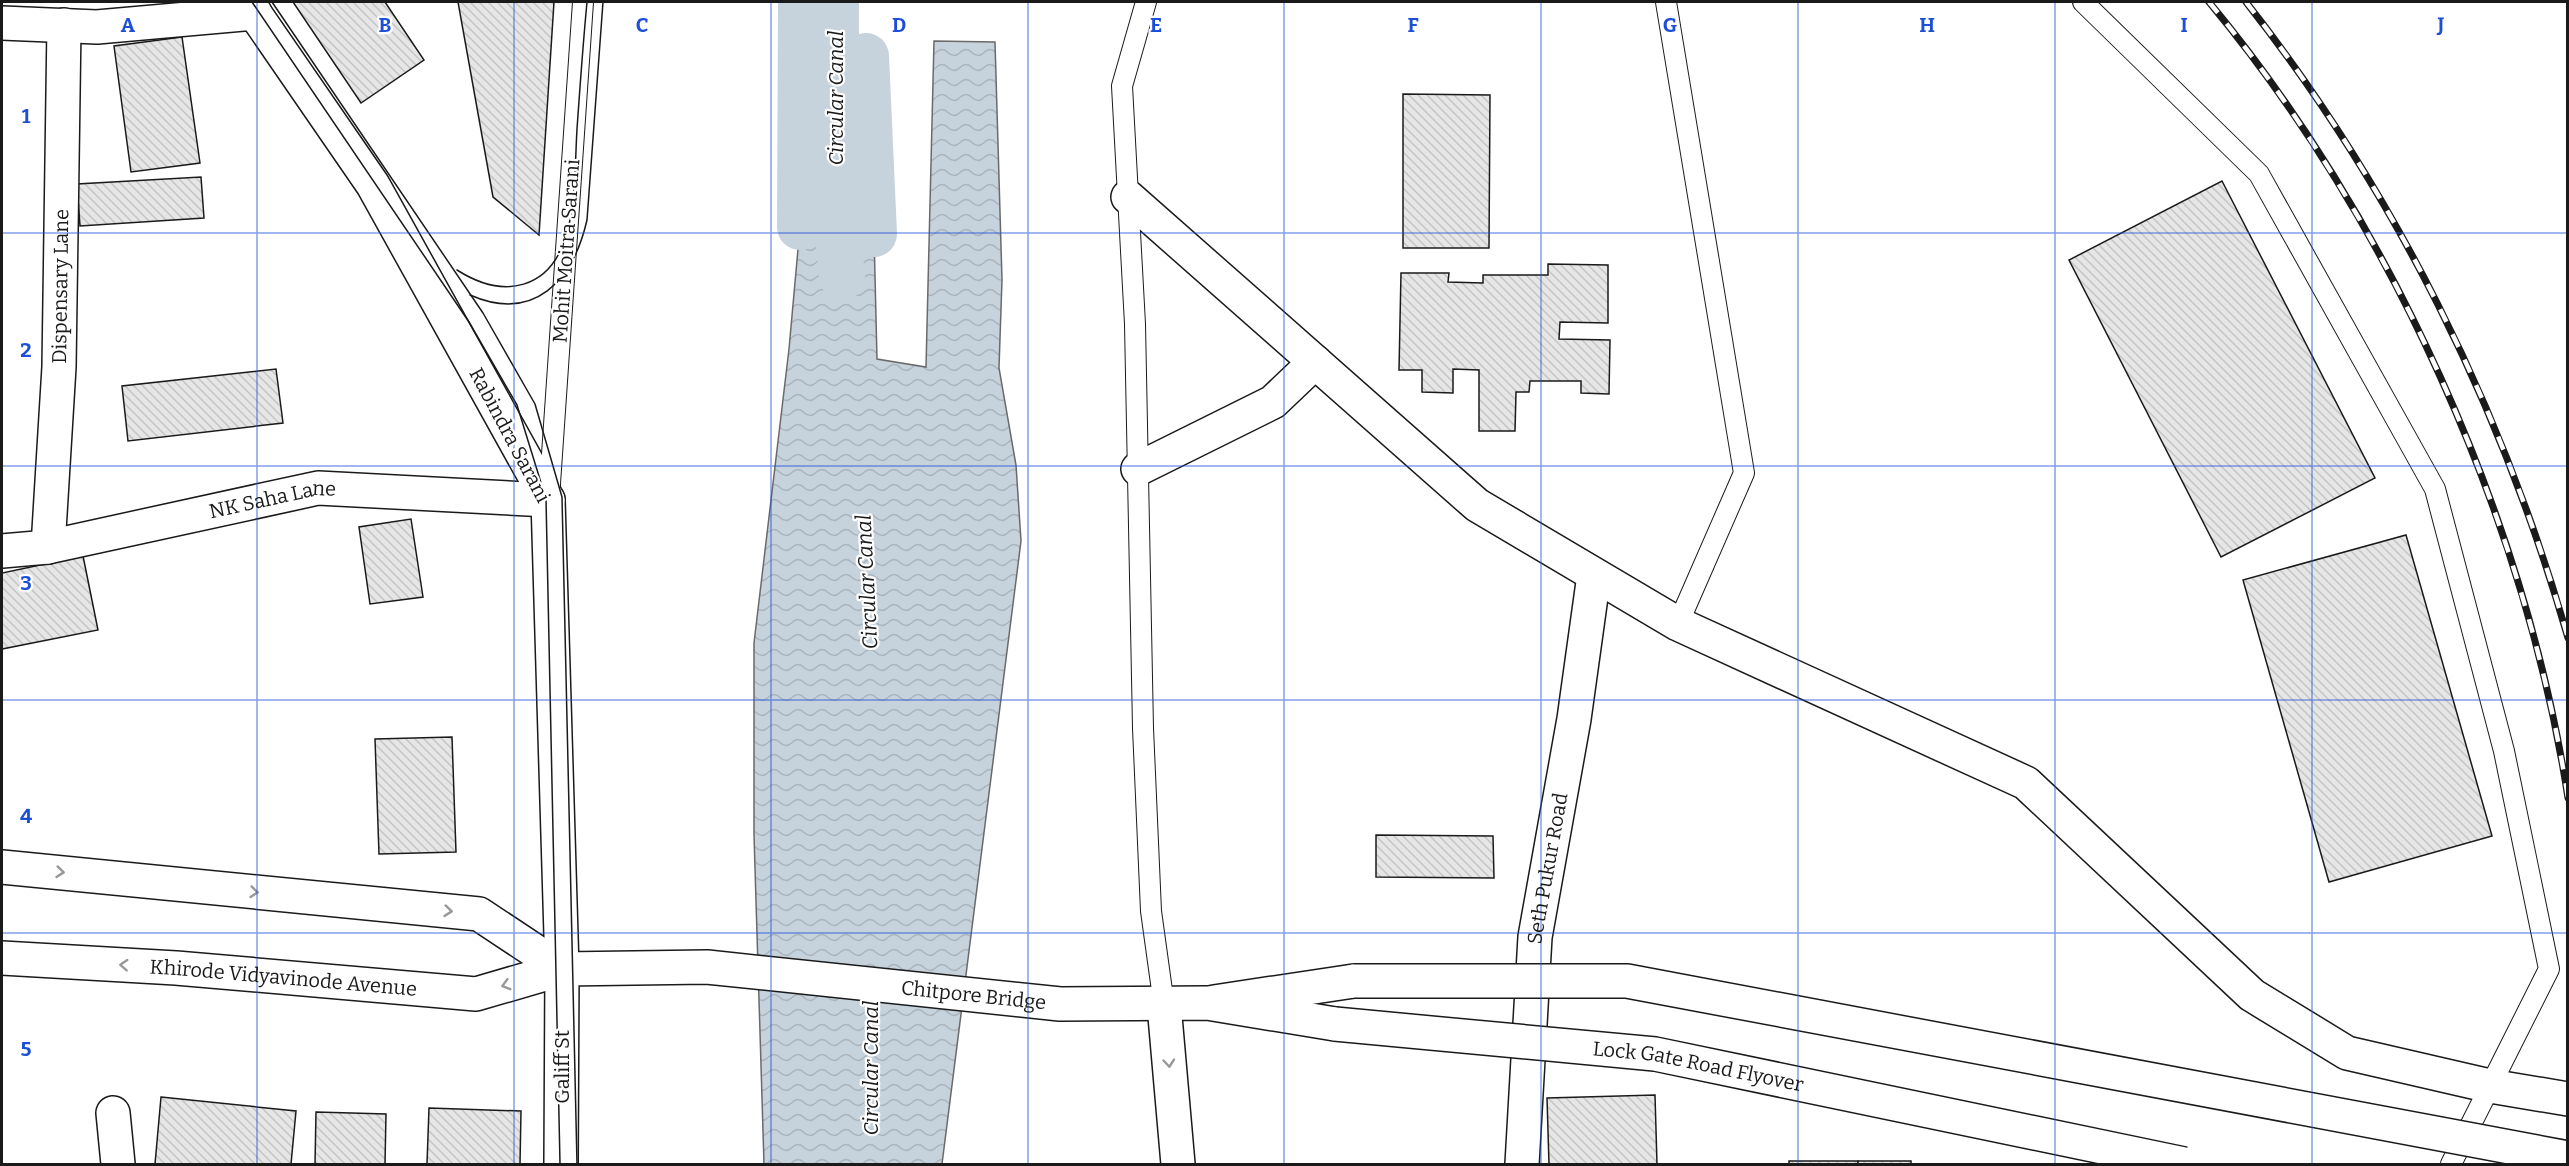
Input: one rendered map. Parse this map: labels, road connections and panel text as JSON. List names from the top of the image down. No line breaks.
{"streets":{"street":["Dispensary Lane","Rabindra Sarani","NK Saha Lane","Seth Pukur Road","Khirode Vidyavinode Avenue","Chitpore Bridge","Galiff St","Lock Gate Road Flyover"],"lane":["Mohit Moitra Sarani"]},"crossings":[["Mohit Moitra Sarani","Rabindra Sarani"],["Mohit Moitra Sarani","NK Saha Lane"],["Dispensary Lane","NK Saha Lane"],["Rabindra Sarani","NK Saha Lane"],["Rabindra Sarani","Khirode Vidyavinode Avenue"],["Rabindra Sarani","Galiff St"],["Khirode Vidyavinode Avenue","Chitpore Bridge"],["Khirode Vidyavinode Avenue","Galiff St"],["Chitpore Bridge","Lock Gate Road Flyover"]],"water":["Circular Canal"],"grid":{"columns":["A","B","C","D","E","F","G","H","I","J"],"rows":["1","2","3","4","5"]}}
